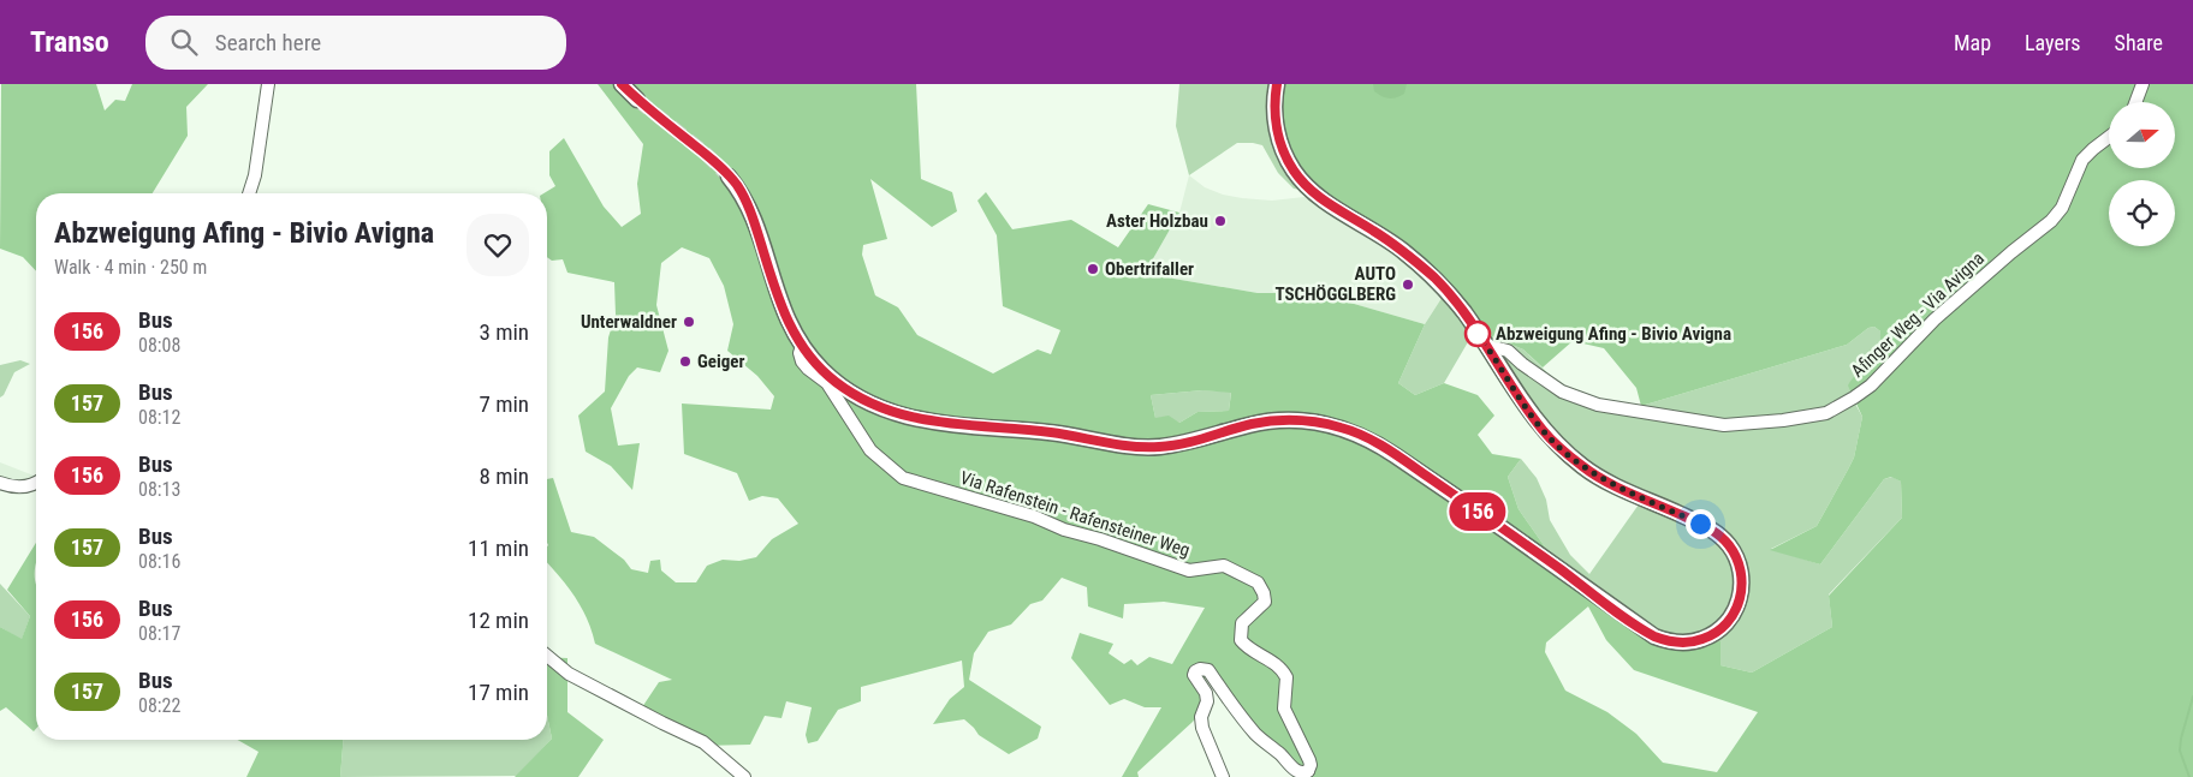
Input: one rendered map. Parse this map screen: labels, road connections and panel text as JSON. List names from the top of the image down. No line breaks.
{"streets":{"street":["Afinger Weg - Via Avigna","Via Rafenstein - Rafensteiner Weg"]},"places":["Aster Holzbau","Obertrifaller","AUTO TSCHÖGGLBERG","Unterwaldner","Abzweigung Afing - Bivio Avigna","Geiger"],"lines":["bus line 156"],"north":"right","page":{"header":"Transo","search":"Search here","nav":["Map","Layers","Share"],"on_map":"156","heading":["Abzweigung Afing - Bivio Avigna","Walk · 4 min · 250 m"],"list":[{"mark":"156","name":"Bus","note":"08:08","value":"3 min"},{"mark":"157","name":"Bus","note":"08:12","value":"7 min"},{"mark":"156","name":"Bus","note":"08:13","value":"8 min"},{"mark":"157","name":"Bus","note":"08:16","value":"11 min"},{"mark":"156","name":"Bus","note":"08:17","value":"12 min"},{"mark":"157","name":"Bus","note":"08:22","value":"17 min"}]}}
